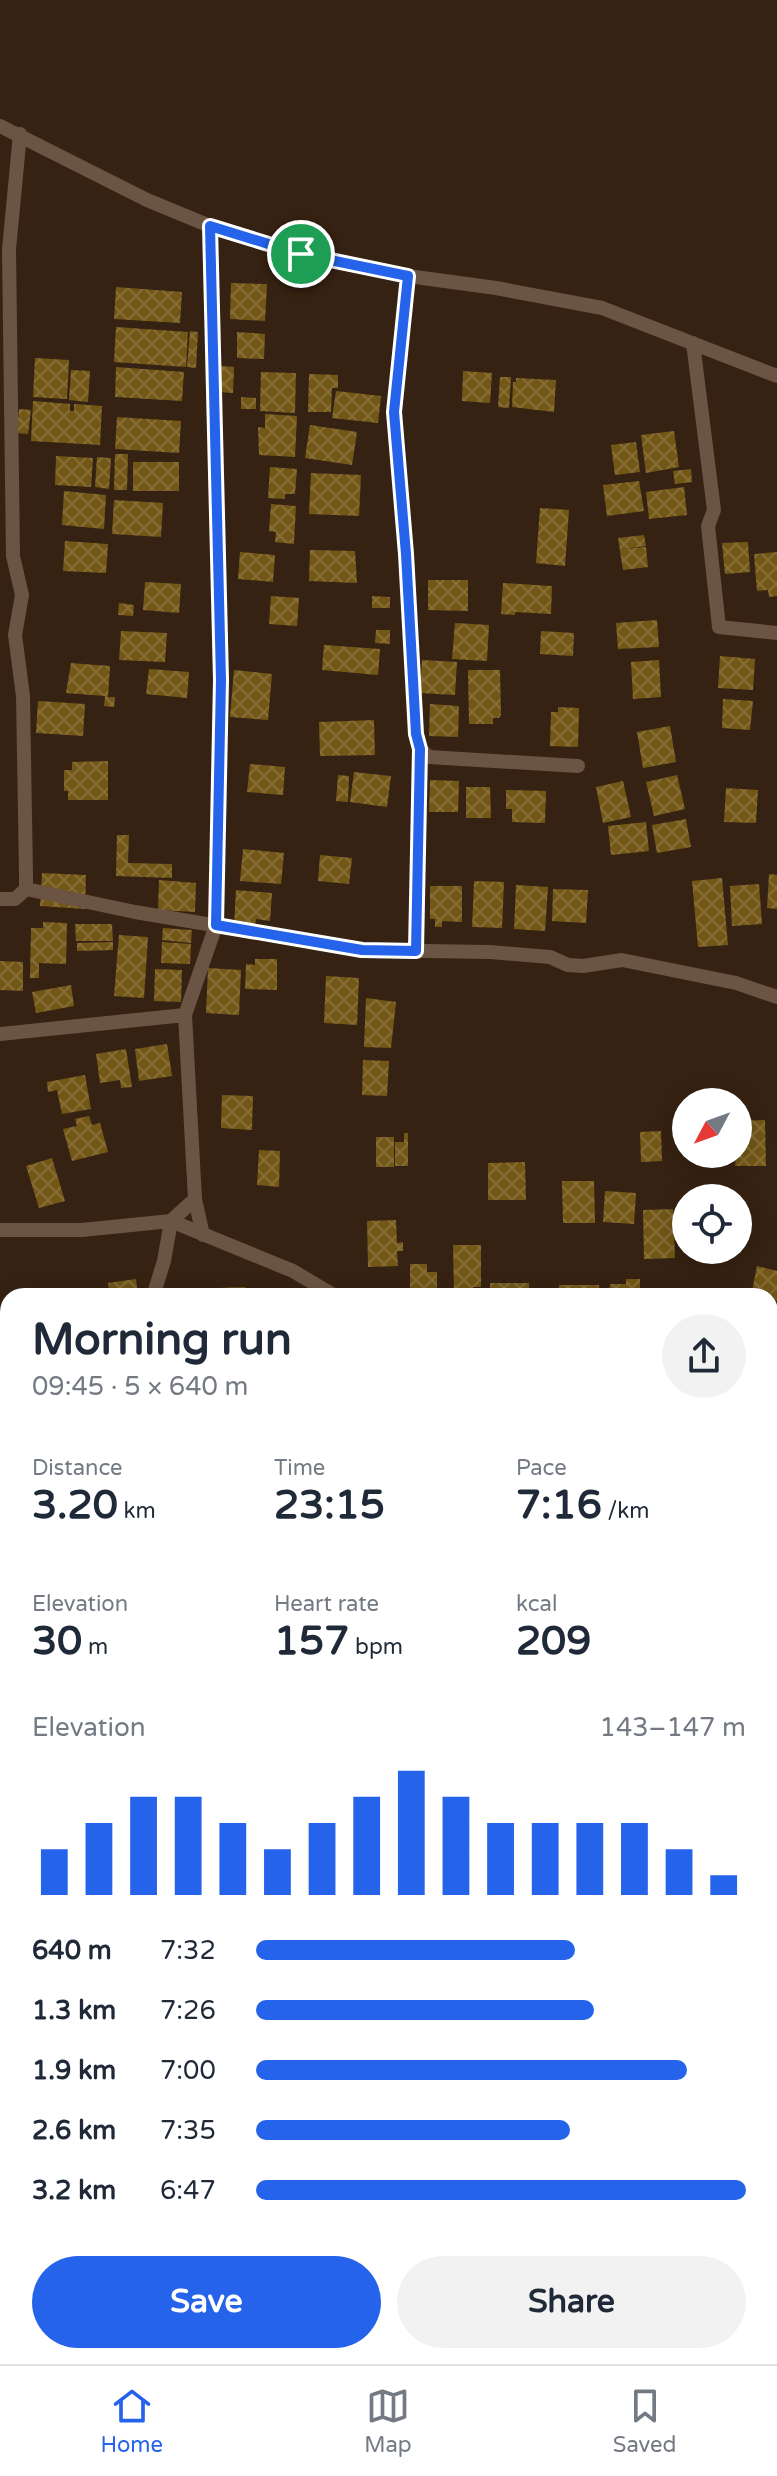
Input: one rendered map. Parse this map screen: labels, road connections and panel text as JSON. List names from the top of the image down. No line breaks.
{"north":"bottom left","page":{"heading":["Morning run","09:45 · 5 × 640 m"],"stats":[["Distance","3.20 km"],["Time","23:15"],["Pace","7:16 /km"],["Elevation","30 m"],["Heart rate","157 bpm"],["kcal","209"]],"chart":["Elevation","143–147 m"],"list":[{"name":"640 m","note":"7:32"},{"name":"1.3 km","note":"7:26"},{"name":"1.9 km","note":"7:00"},{"name":"2.6 km","note":"7:35"},{"name":"3.2 km","note":"6:47"}],"buttons":["Save","Share"],"tabs":["Home","Map","Saved"]}}
